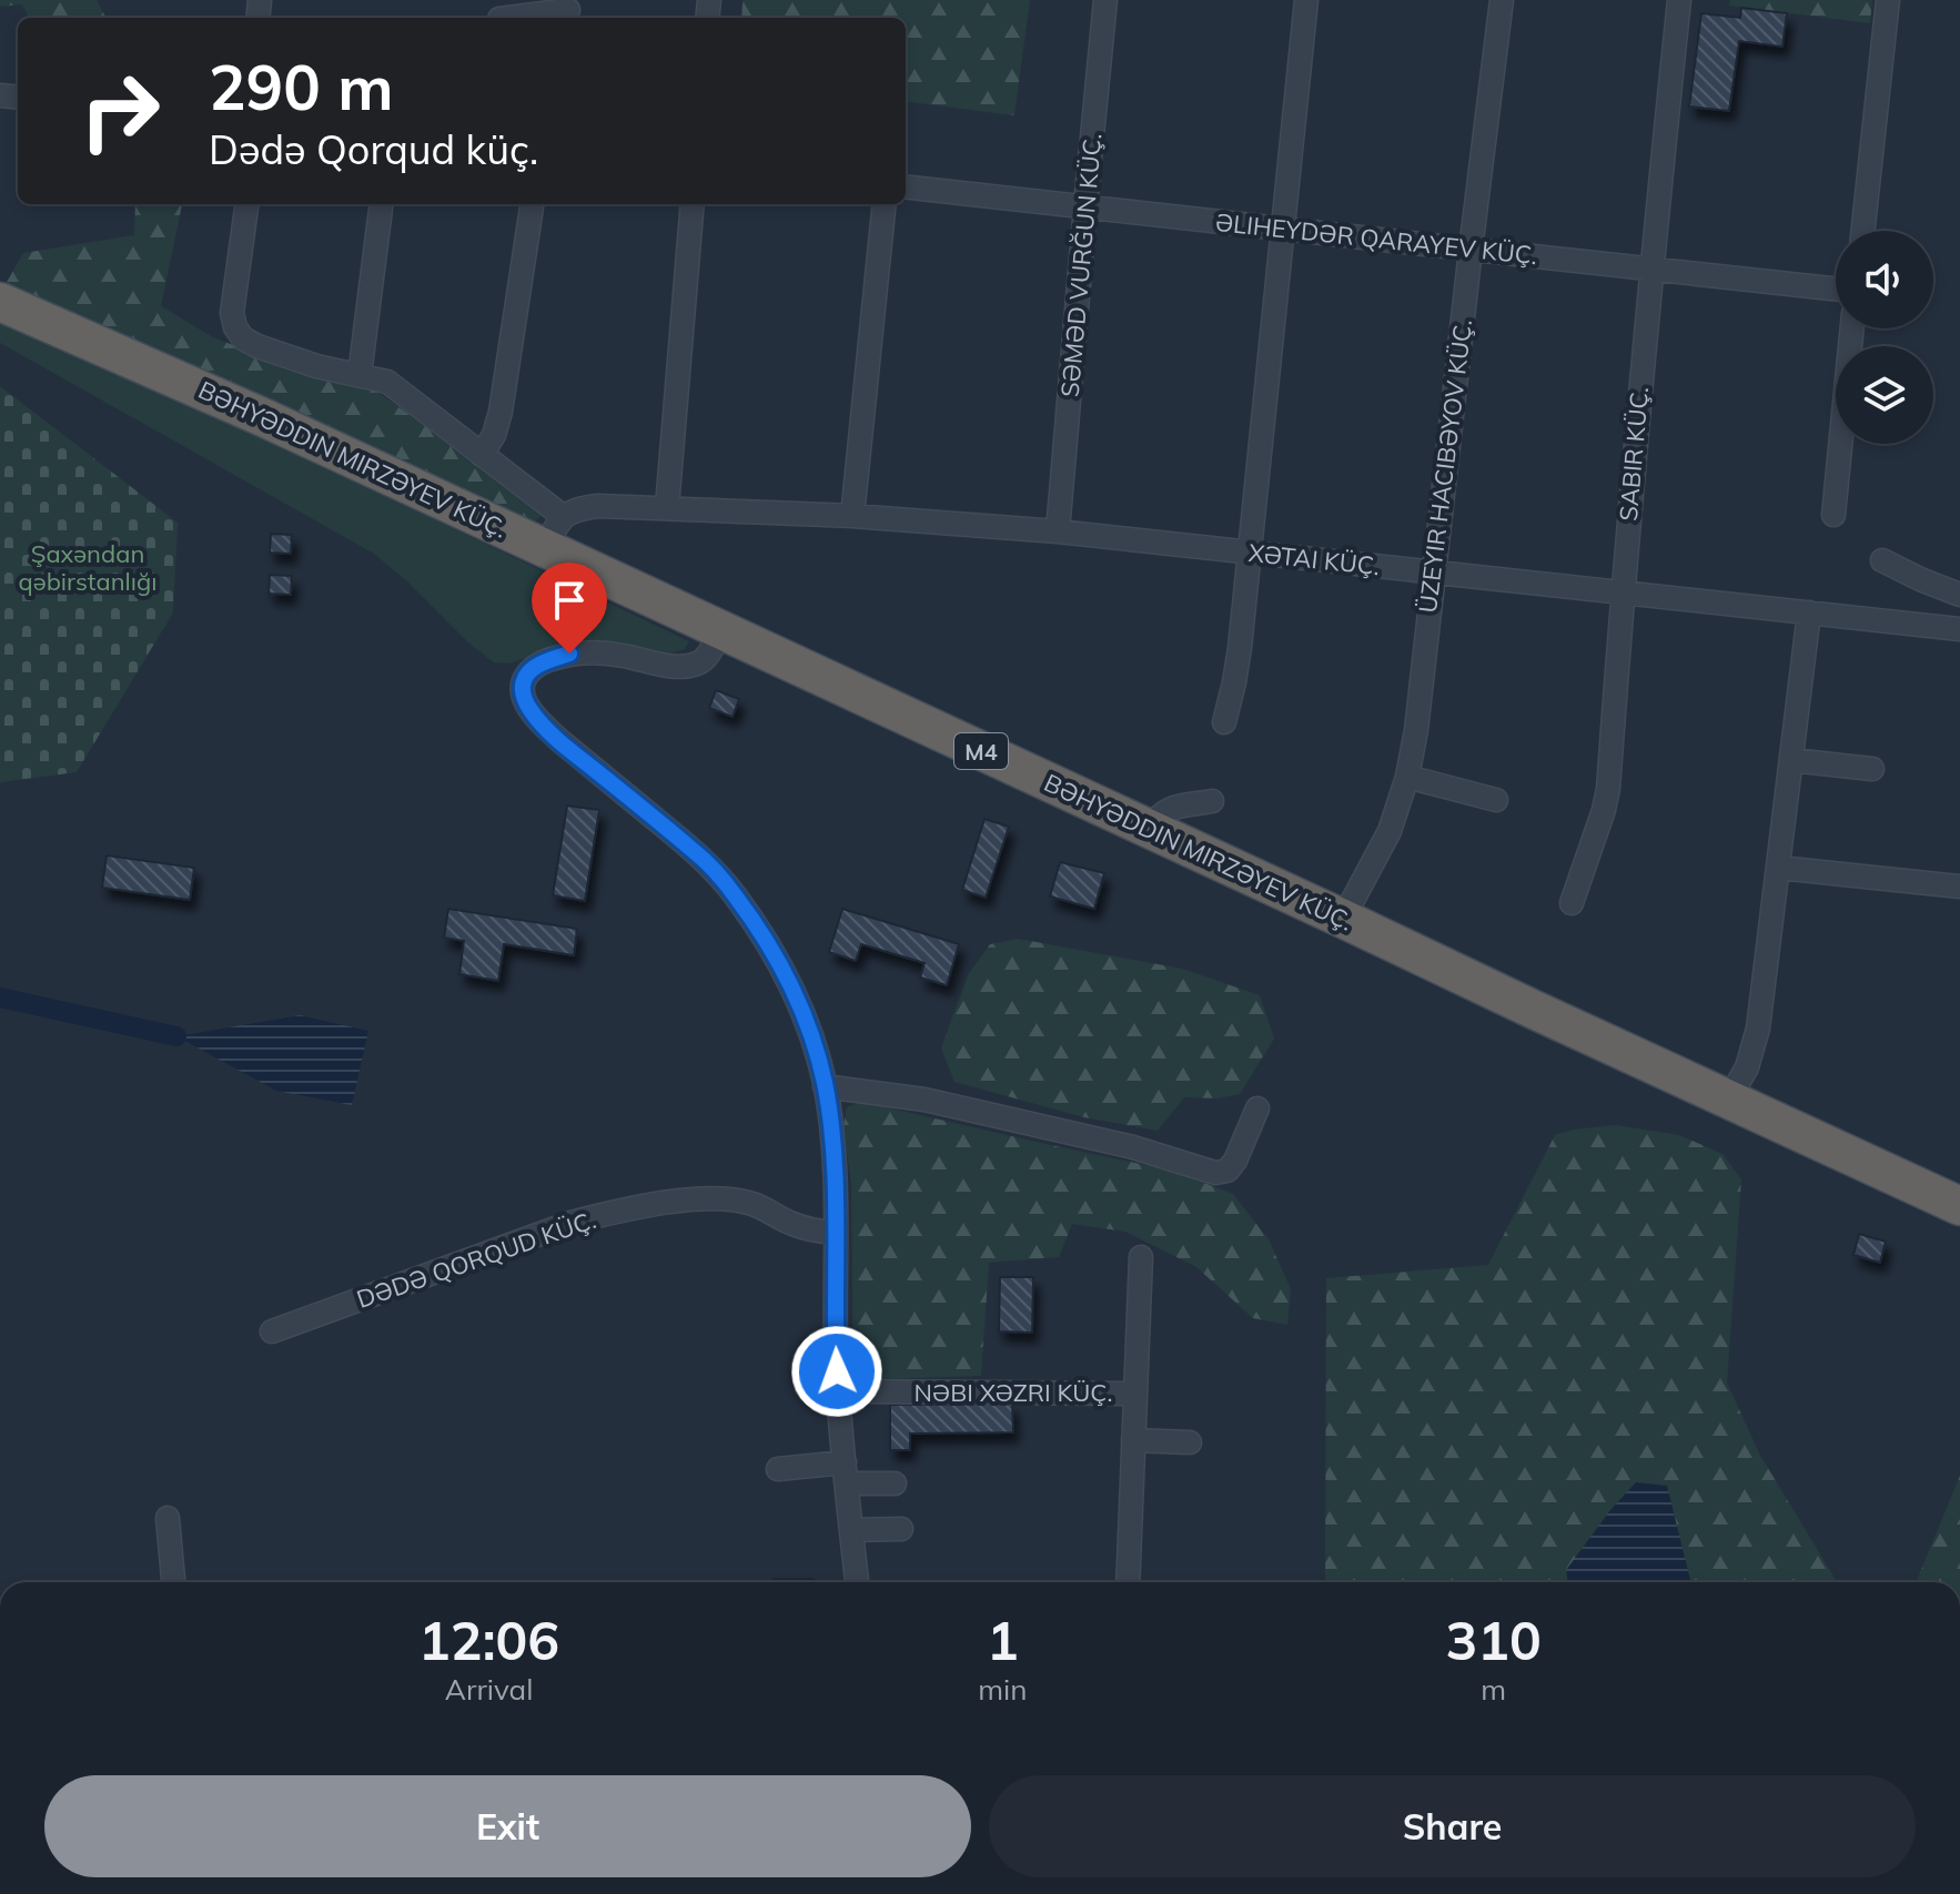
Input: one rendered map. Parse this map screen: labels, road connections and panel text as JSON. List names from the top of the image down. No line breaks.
{"streets":{"highway":["BƏHYƏDDIN MIRZƏYEV KÜÇ.","M4"],"street":["ƏLIHEYDƏR QARAYEV KÜÇ.","SƏMƏD VURĞUN KÜÇ.","SABIR KÜÇ.","XƏTAI KÜÇ.","DƏDƏ QORQUD KÜÇ.","NƏBI XƏZRI KÜÇ."]},"crossings":[["ƏLIHEYDƏR QARAYEV KÜÇ.","SƏMƏD VURĞUN KÜÇ."],["ƏLIHEYDƏR QARAYEV KÜÇ.","SABIR KÜÇ."],["SƏMƏD VURĞUN KÜÇ.","XƏTAI KÜÇ."],["SABIR KÜÇ.","XƏTAI KÜÇ."],["BƏHYƏDDIN MIRZƏYEV KÜÇ.","XƏTAI KÜÇ."]],"parks":["Şaxəndan qəbirstanlığı"],"page":{"turn":["290 m","Dədə Qorqud küç."],"eta":["12:06","Arrival","1","min","310","m"],"buttons":["Exit","Share"]}}
